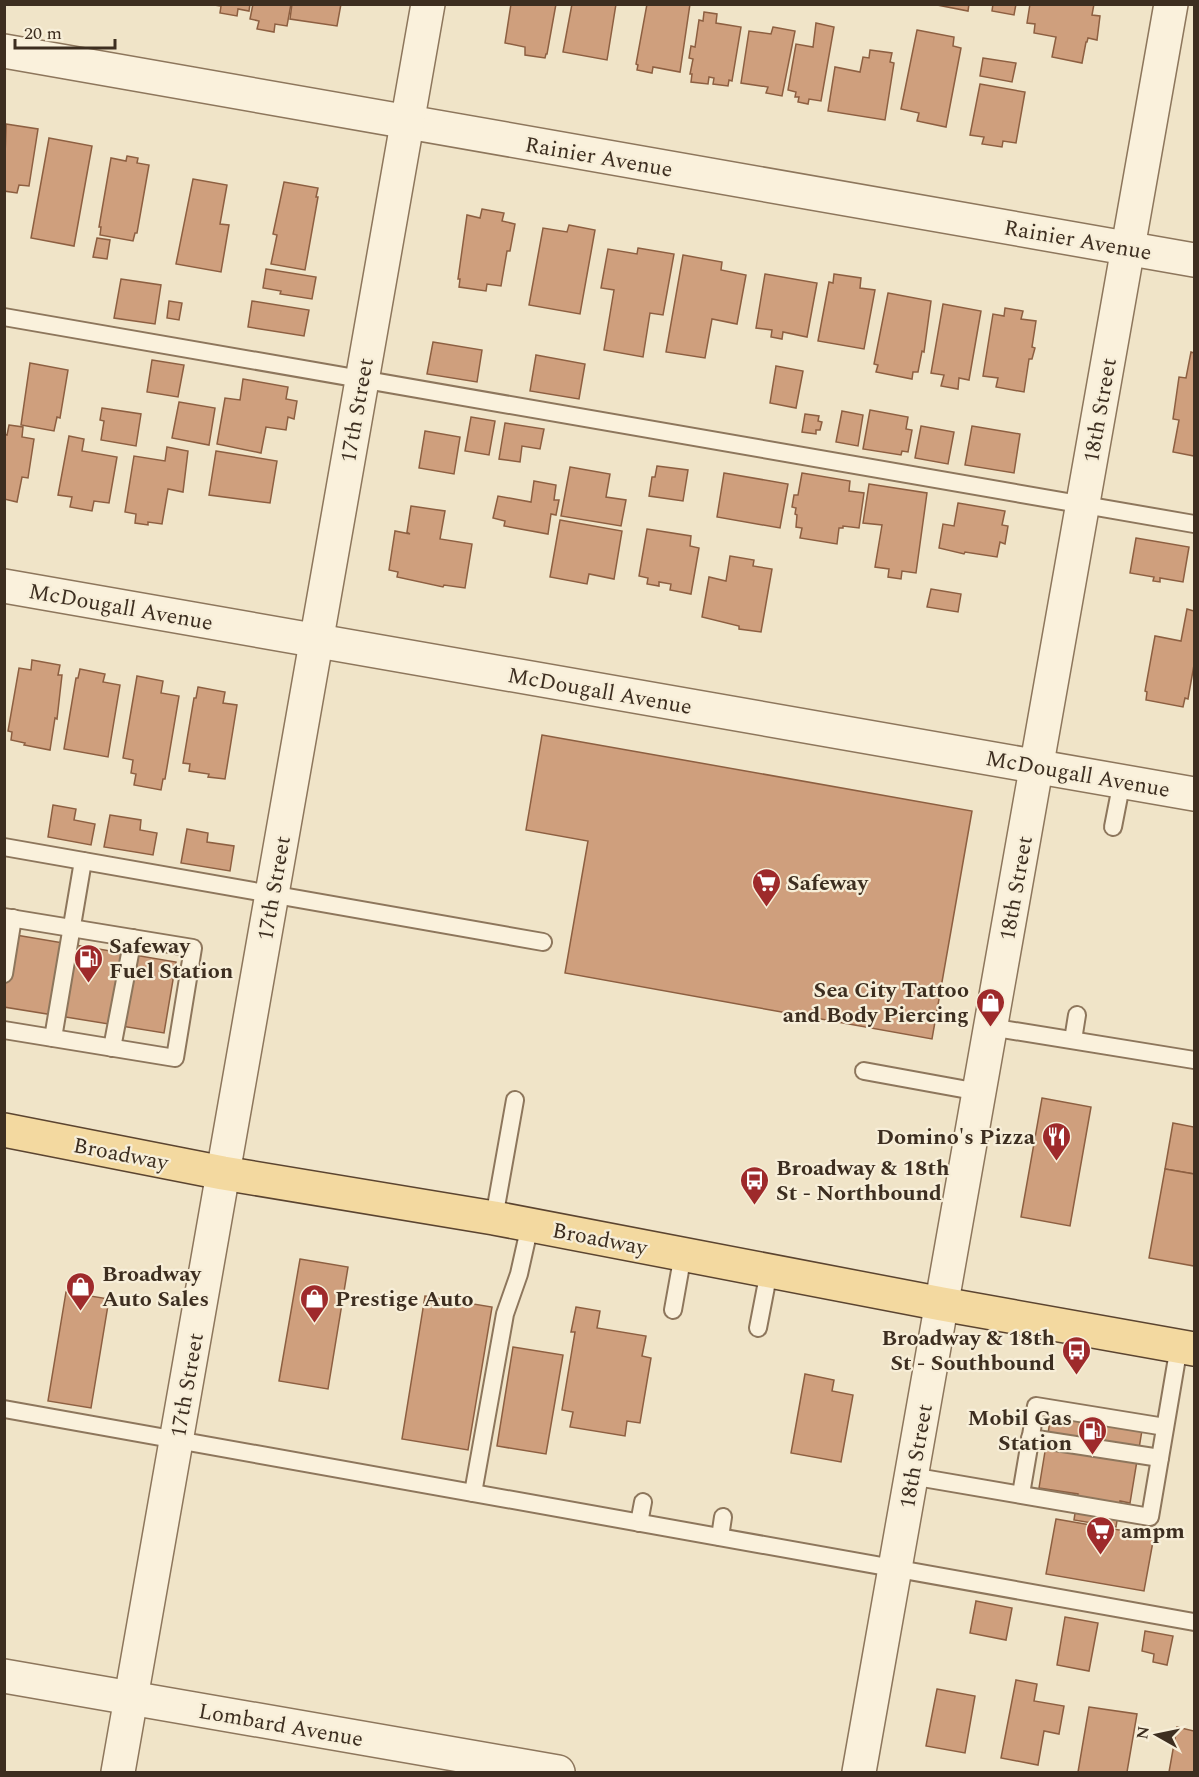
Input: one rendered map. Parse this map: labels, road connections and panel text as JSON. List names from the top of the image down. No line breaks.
{"streets":{"main road":["Broadway"],"street":["Rainier Avenue","17th Street","18th Street","McDougall Avenue","Lombard Avenue"]},"crossings":[["Rainier Avenue","17th Street"],["Rainier Avenue","18th Street"],["17th Street","McDougall Avenue"],["17th Street","Broadway"],["17th Street","Lombard Avenue"],["18th Street","McDougall Avenue"],["18th Street","Broadway"]],"places":{"supermarket":["Safeway","ampm"],"fuel station":["Safeway Fuel Station","Mobil Gas Station"],"shop":["Sea City Tattoo and Body Piercing","Broadway Auto Sales","Prestige Auto"],"restaurant":["Domino's Pizza"],"bus stop":["Broadway & 18th St - Northbound","Broadway & 18th St - Southbound"]},"scale_bar":"20 m","north":"left"}
